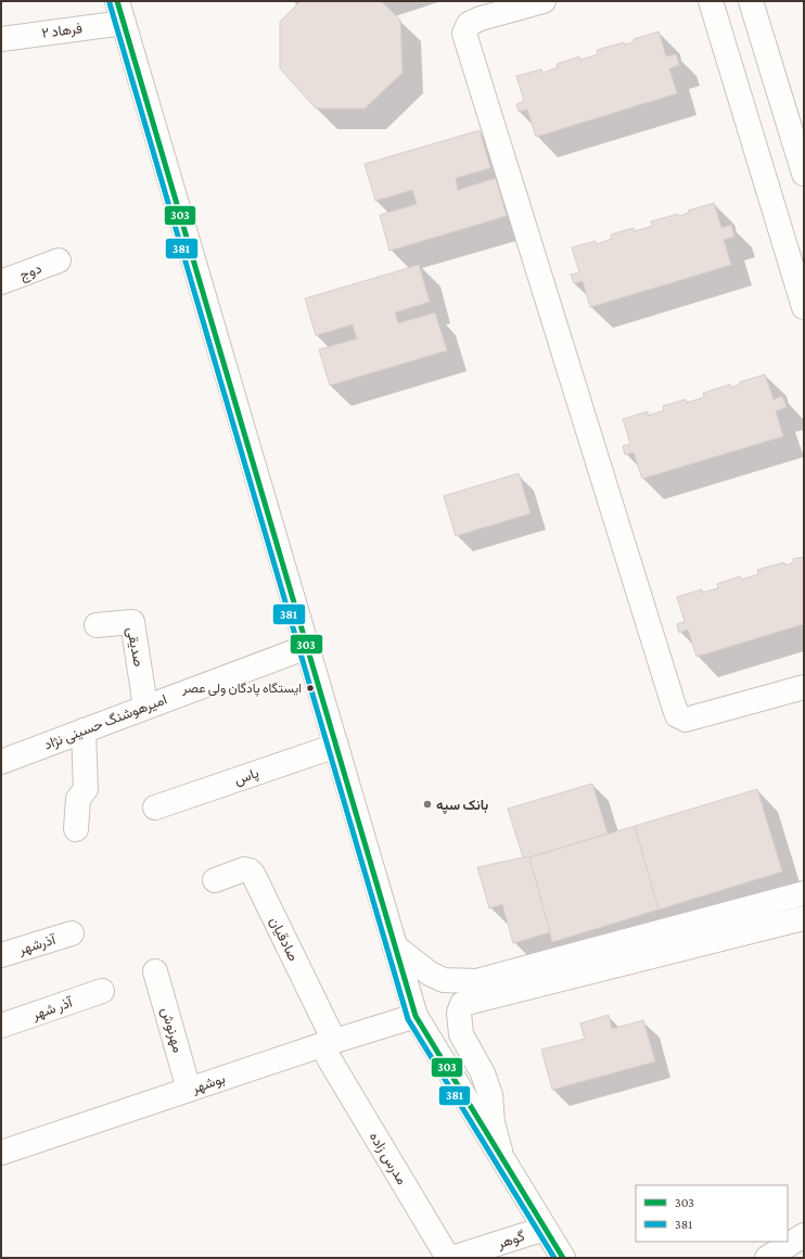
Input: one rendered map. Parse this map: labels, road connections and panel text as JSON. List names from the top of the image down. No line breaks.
{"streets":{"street":["فرهاد ۲","دوج","صدیقی","امیرهوشنگ حسینی نژاد","پاس","صادقیان","آذرشهر","آذر شهر","مهرنوش","بوشهر","مدرس زاده","گوهر"]},"crossings":[["صدیقی","امیرهوشنگ حسینی نژاد"],["صادقیان","بوشهر"],["صادقیان","مدرس زاده"],["مهرنوش","بوشهر"],["بوشهر","مدرس زاده"]],"places":["ایستگاه پادگان ولی عصر","بانک سپه"],"lines":["transit line 303","transit line 381"],"legend":["303","381"]}
